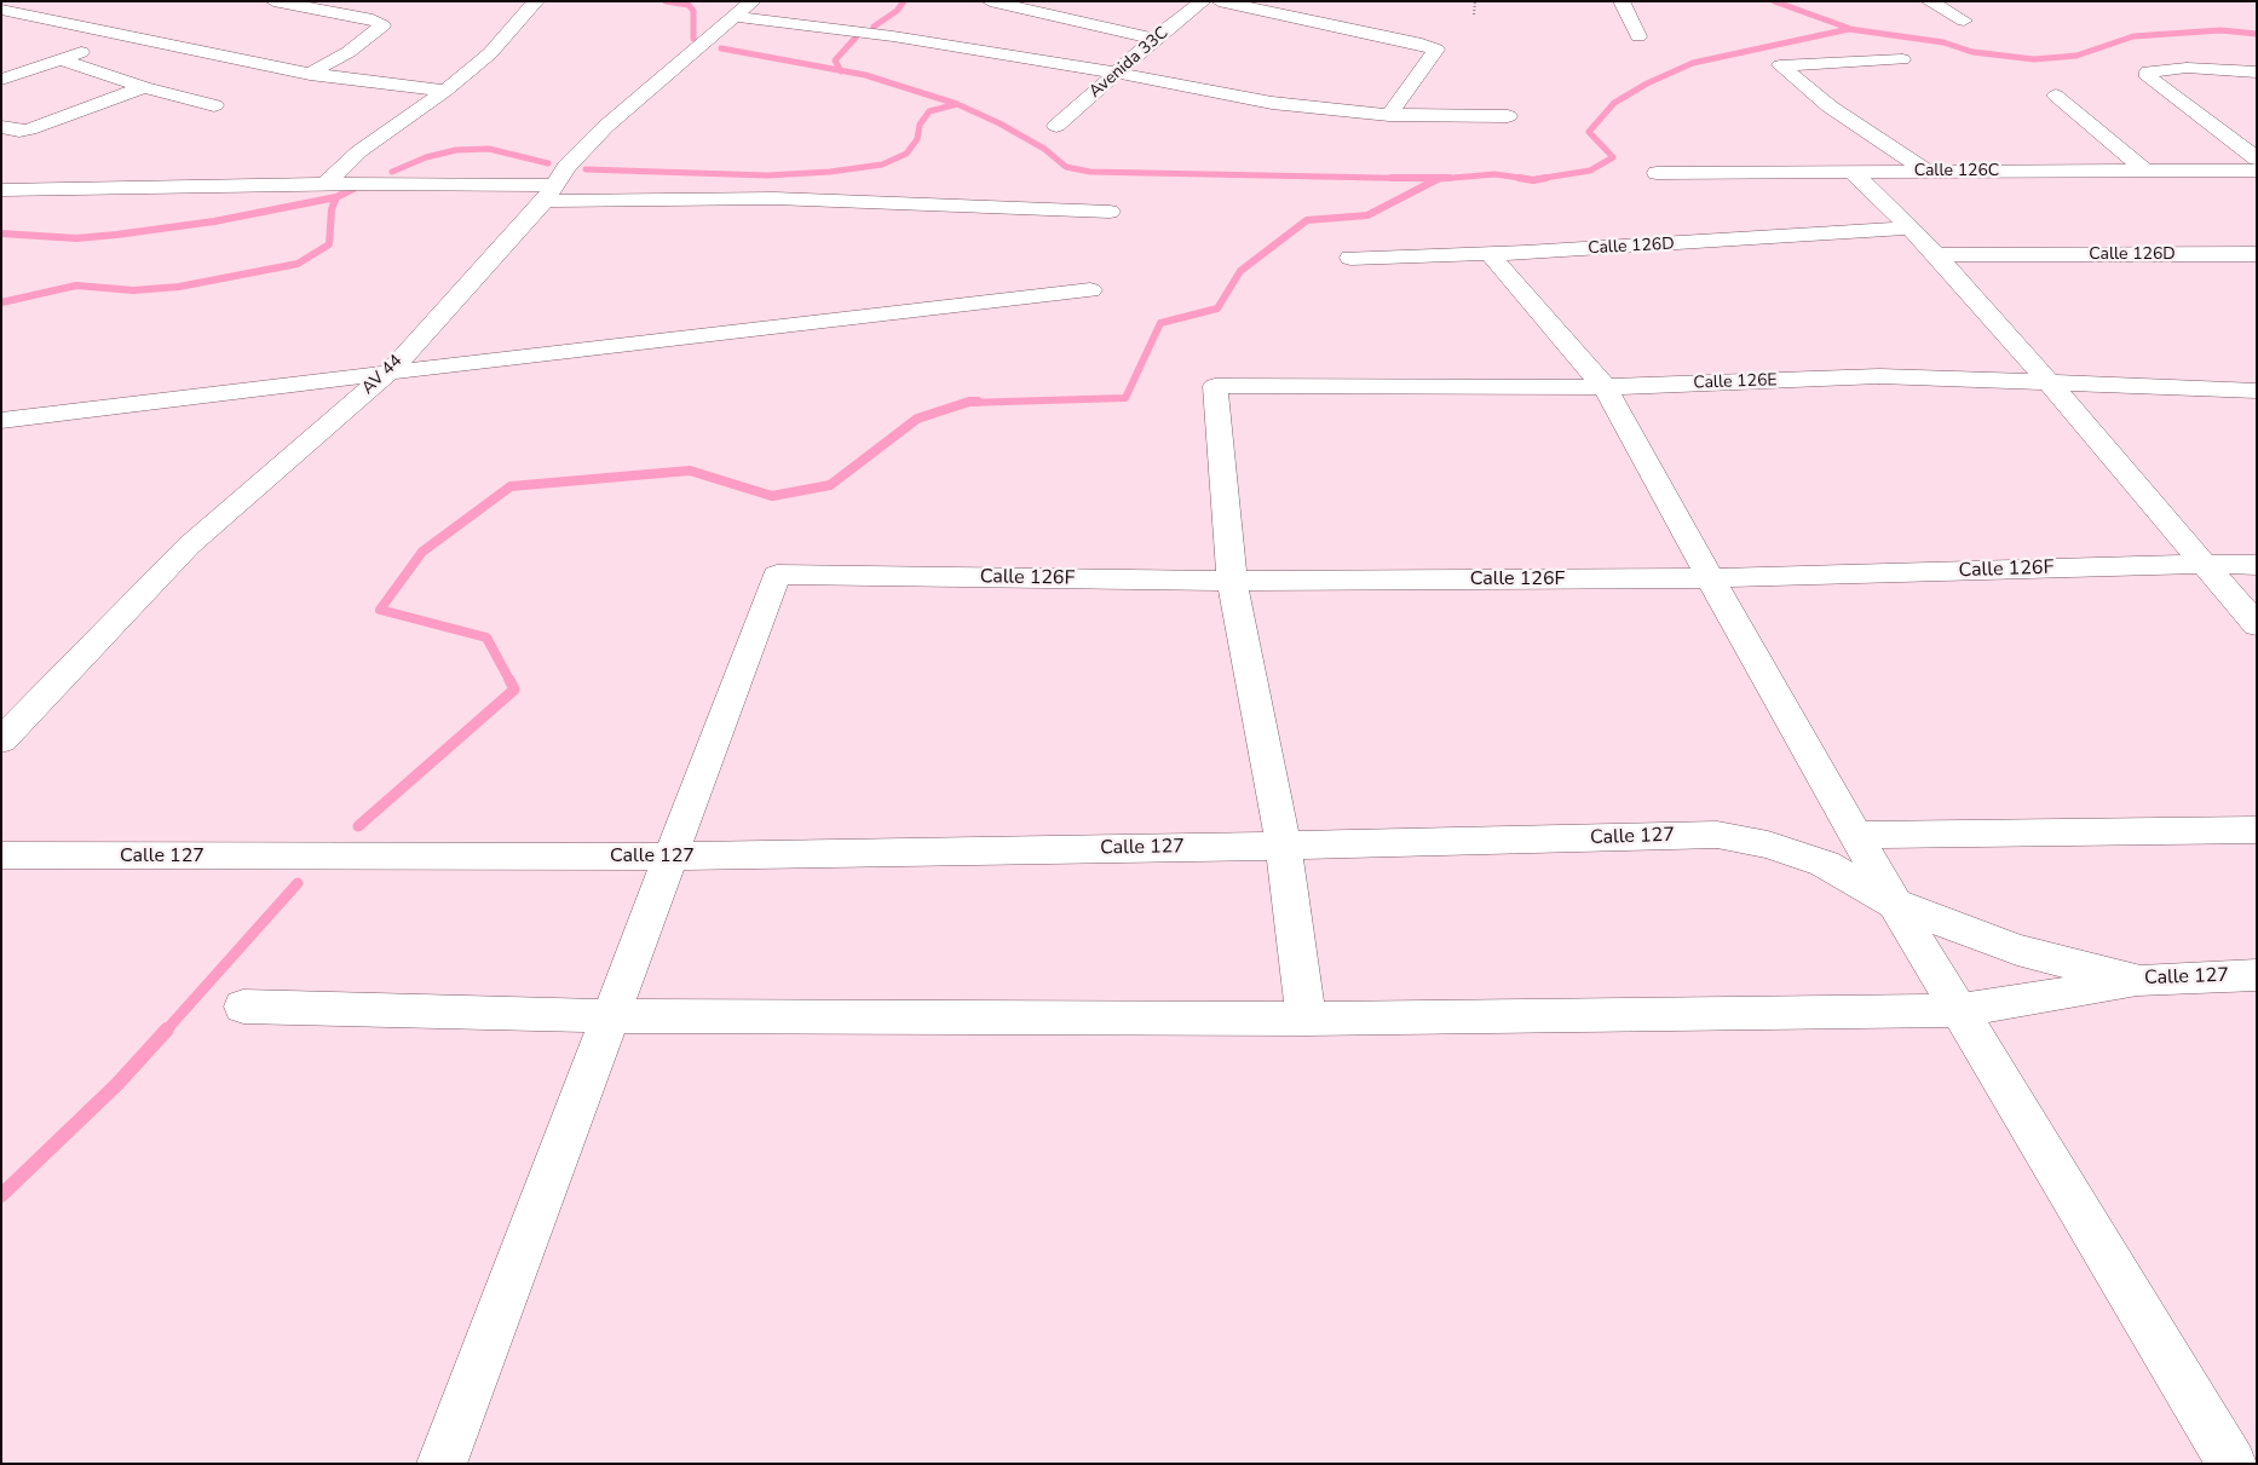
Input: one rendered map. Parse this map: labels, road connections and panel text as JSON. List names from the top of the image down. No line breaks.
{"streets":{"street":["Avenida 33C","Calle 126C","Calle 126D","AV 44","Calle 126E","Calle 126F","Calle 127"]},"crossings":[["Calle 126E","Calle 126F"],["Calle 126F","Calle 127"]]}
